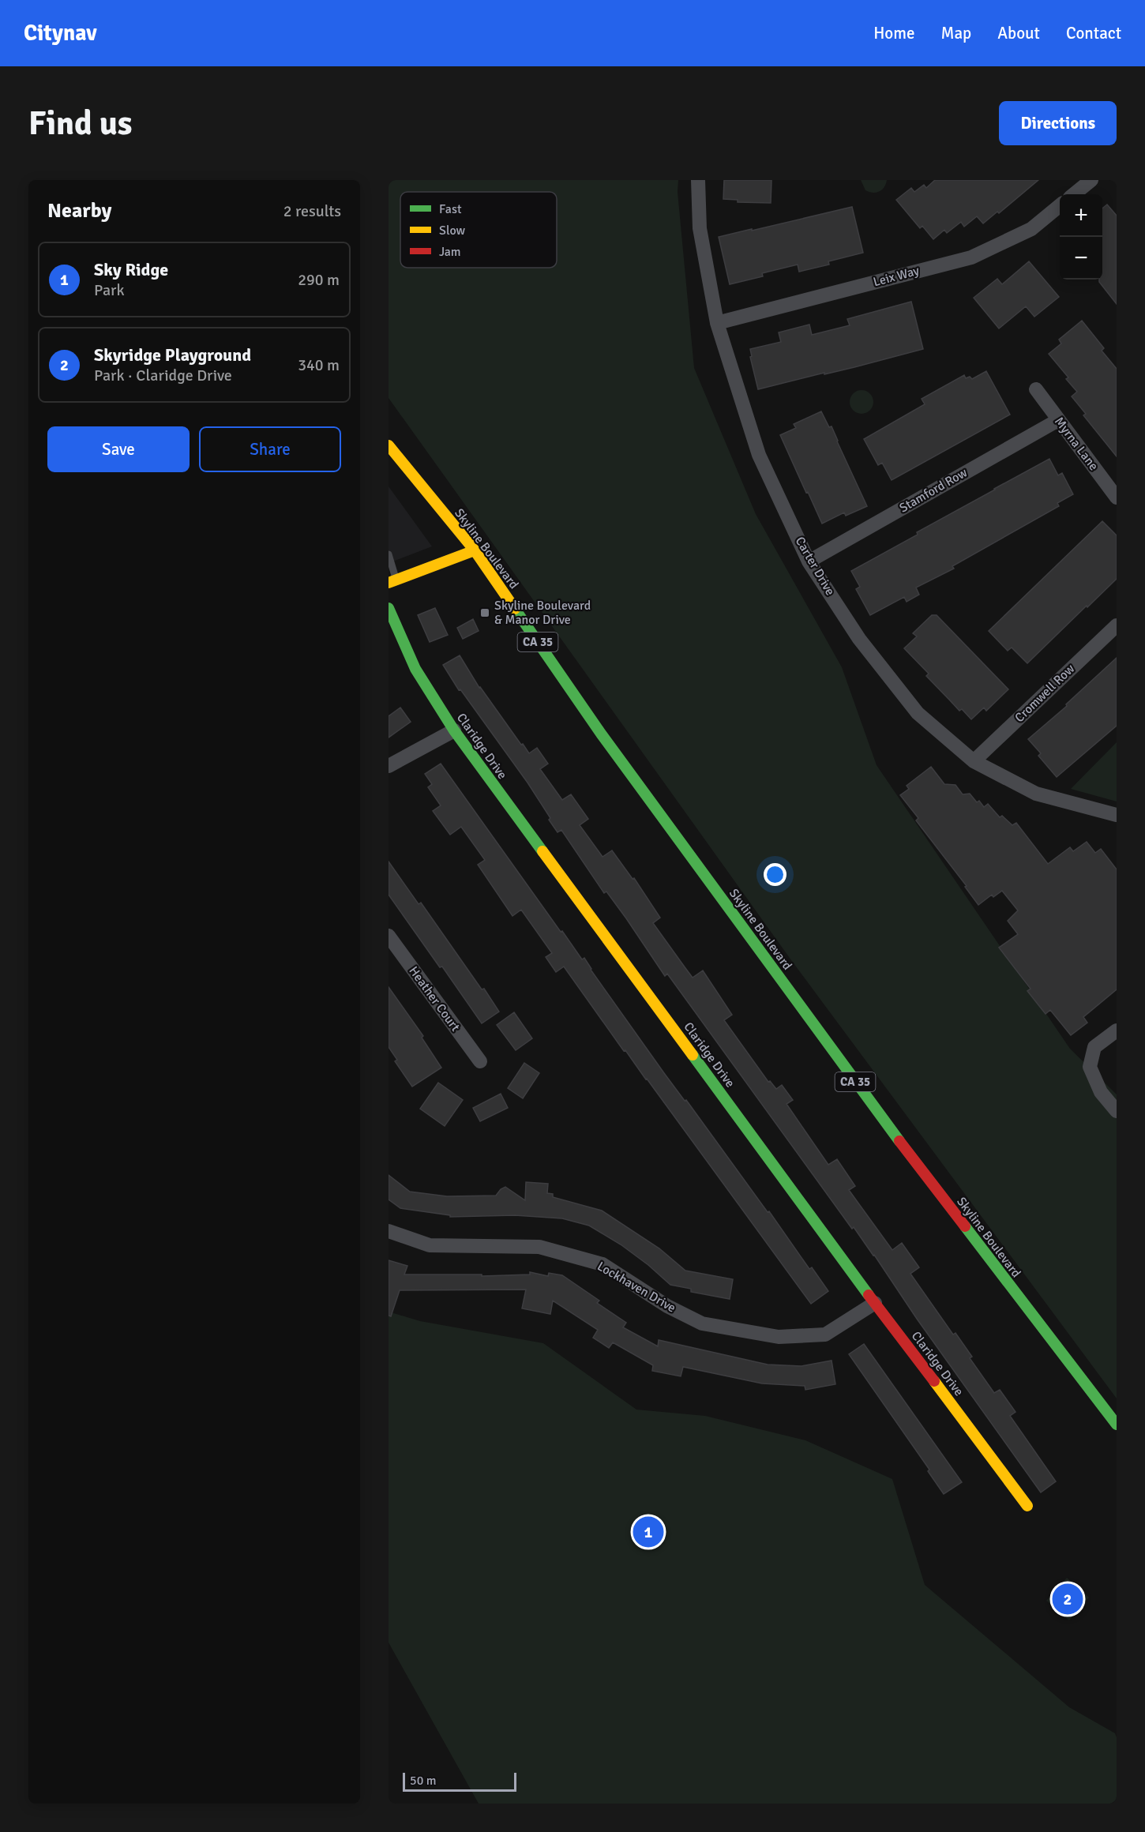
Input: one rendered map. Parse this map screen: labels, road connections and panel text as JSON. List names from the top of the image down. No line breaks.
{"streets":{"main road":["Skyline Boulevard","CA 35","Claridge Drive"],"street":["Leix Way","Myrna Lane","Stamford Row","Carter Drive","Cromwell Row","Heather Court","Lockhaven Drive"]},"crossings":[["Leix Way","Carter Drive"],["Myrna Lane","Stamford Row"],["Stamford Row","Carter Drive"],["Carter Drive","Cromwell Row"],["Claridge Drive","Lockhaven Drive"]],"places":{"transit":["Skyline Boulevard & Manor Drive"]},"legend":["Fast","Slow","Jam"],"scale_bar":"50 m","page":{"header":"Citynav","nav":["Home","Map","About","Contact"],"buttons":["Directions",["Save","Share"]],"title":"Find us","heading":["Nearby","2 results"],"map_buttons":["+","−"],"list":[{"mark":"1","name":"Sky Ridge","note":"Park","value":"290 m"},{"mark":"2","name":"Skyridge Playground","note":"Park · Claridge Drive","value":"340 m"}],"pins":["1","2"],"scale":"50 m"}}
